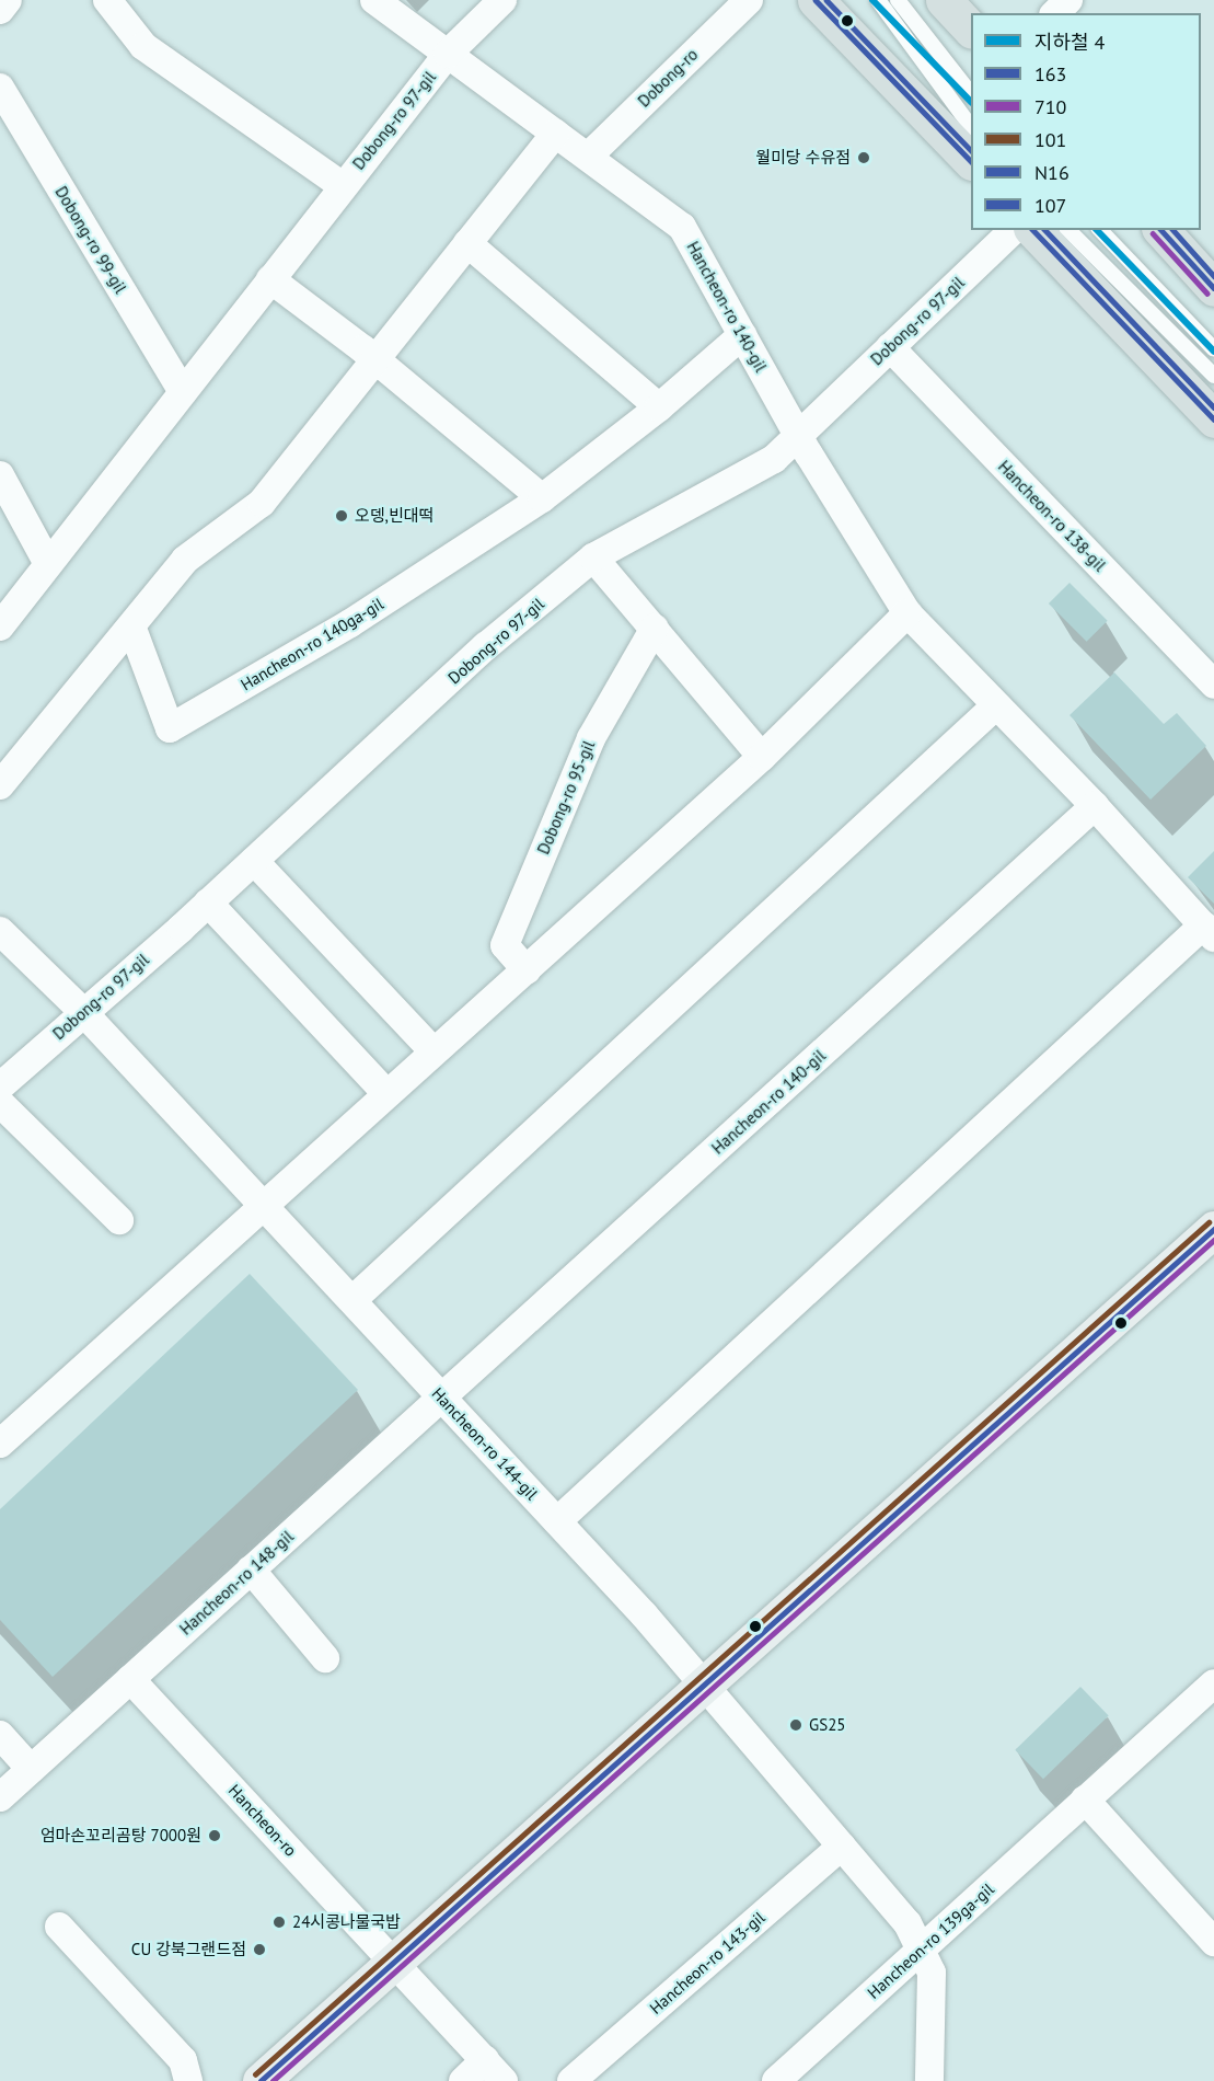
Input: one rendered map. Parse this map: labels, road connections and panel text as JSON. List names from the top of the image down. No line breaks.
{"streets":{"street":["Dobong-ro","Dobong-ro 97-gil","Dobong-ro 99-gil","Hancheon-ro 140-gil","Hancheon-ro 138-gil","Hancheon-ro 140ga-gil","Dobong-ro 95-gil","Hancheon-ro 144-gil","Hancheon-ro 148-gil","Hancheon-ro","Hancheon-ro 139ga-gil","Hancheon-ro 143-gil"]},"crossings":[["Dobong-ro","Hancheon-ro 140-gil"],["Dobong-ro 97-gil","Dobong-ro 99-gil"],["Dobong-ro 97-gil","Hancheon-ro 140-gil"],["Dobong-ro 97-gil","Hancheon-ro 138-gil"],["Dobong-ro 97-gil","Hancheon-ro 144-gil"],["Hancheon-ro 140-gil","Hancheon-ro 140ga-gil"],["Hancheon-ro 140-gil","Hancheon-ro 144-gil"],["Hancheon-ro 140-gil","Hancheon-ro 148-gil"],["Hancheon-ro 144-gil","Hancheon-ro 148-gil"],["Hancheon-ro 148-gil","Hancheon-ro"]],"places":["월미당 수유점","오뎅,빈대떡","GS25","엄마손꼬리곰탕 7000원","24시콩나물국밥","CU 강북그랜드점"],"lines":["metro line 4","transit line N16","transit line 107","transit line 710","transit line 101","transit line 163"],"legend":["지하철 4","163","710","101","N16","107"]}
